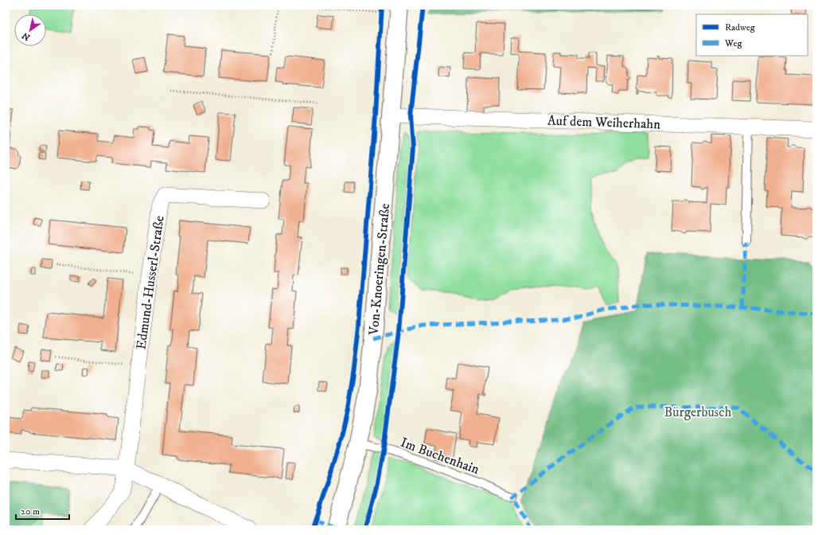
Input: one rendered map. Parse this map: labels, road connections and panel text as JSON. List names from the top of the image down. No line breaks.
{"streets":{"main road":["Von-Knoeringen-Straße"],"street":["Auf dem Weiherhahn","Edmund-Husserl-Straße"],"lane":["Im Buchenhain"]},"crossings":[["Auf dem Weiherhahn","Von-Knoeringen-Straße"],["Von-Knoeringen-Straße","Im Buchenhain"]],"parks":["Bürgerbusch"],"legend":["Radweg","Weg"],"scale_bar":"20 m","north":"bottom left"}
